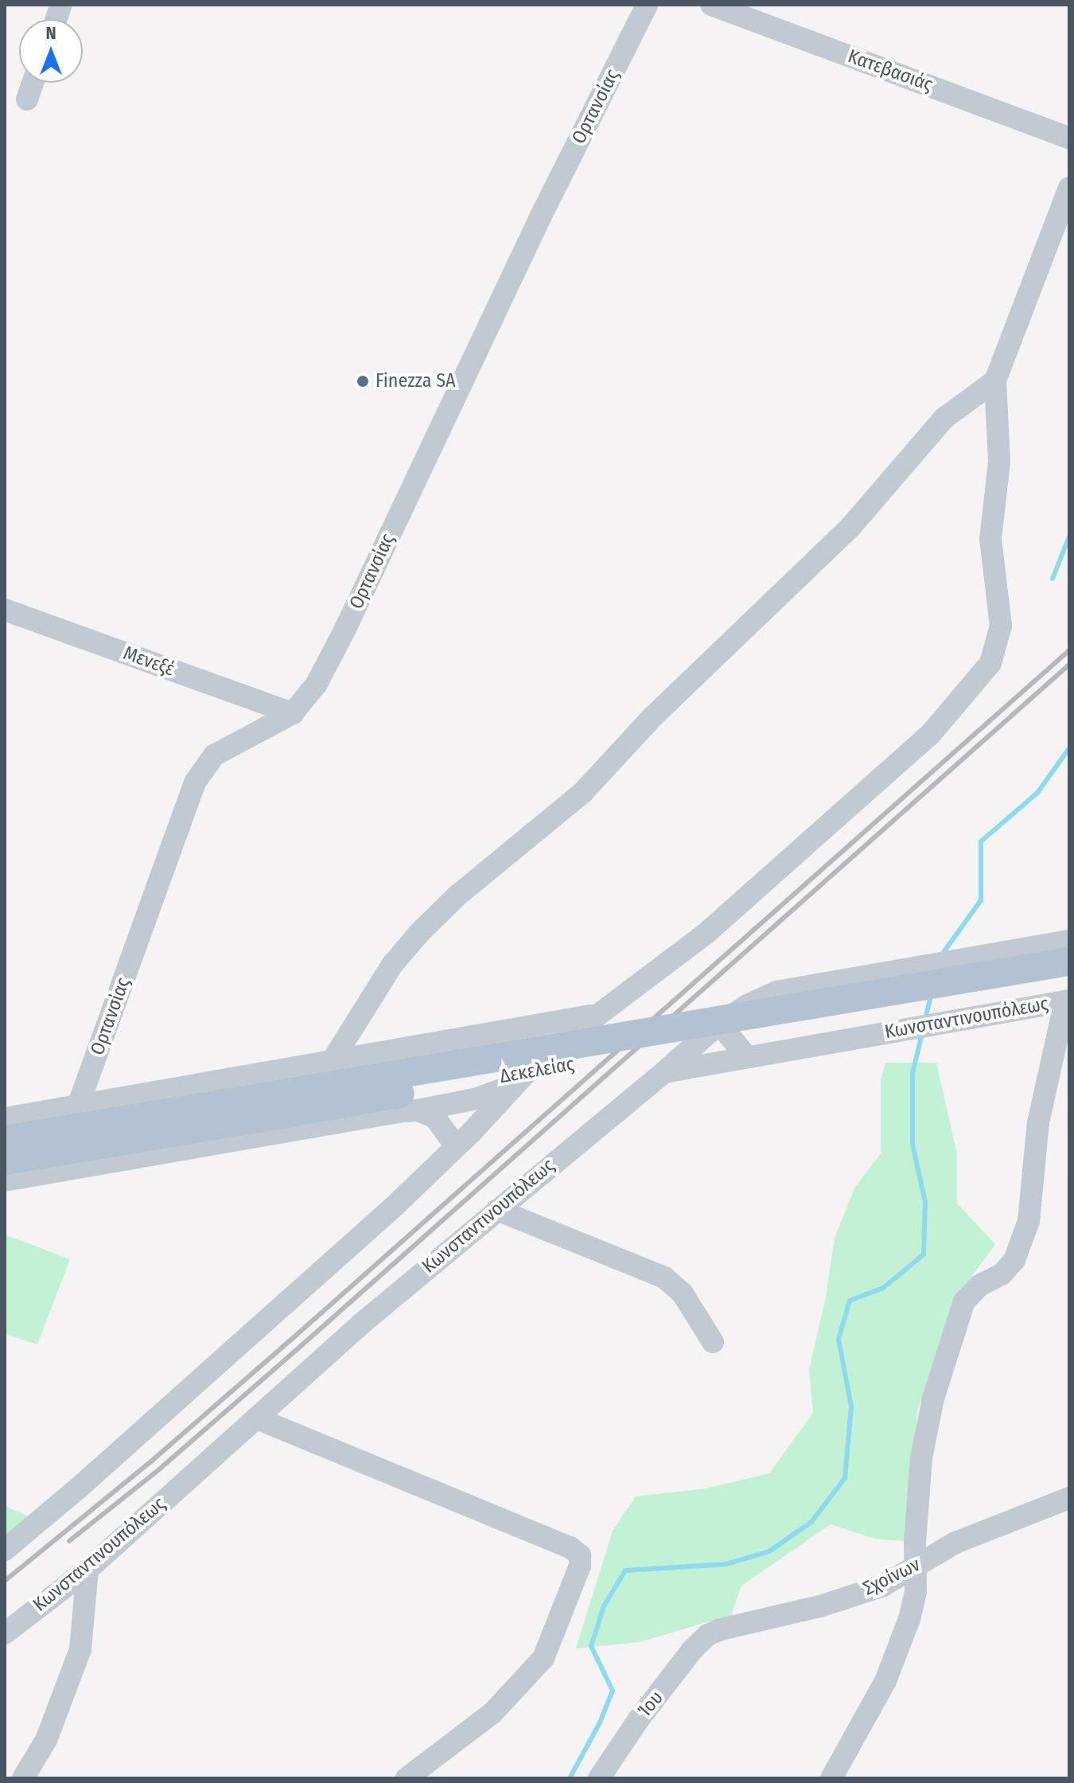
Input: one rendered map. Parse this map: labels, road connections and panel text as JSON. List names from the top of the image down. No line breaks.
{"streets":{"main road":["Δεκελείας"],"street":["Κατεβασιάς","Ορτανσίας","Μενεξέ","Κωνσταντινουπόλεως","Σχοίνων","Ίου"]},"crossings":[["Ορτανσίας","Μενεξέ"],["Κωνσταντινουπόλεως","Δεκελείας"],["Σχοίνων","Ίου"]],"places":["Finezza SA"],"north":"top"}
